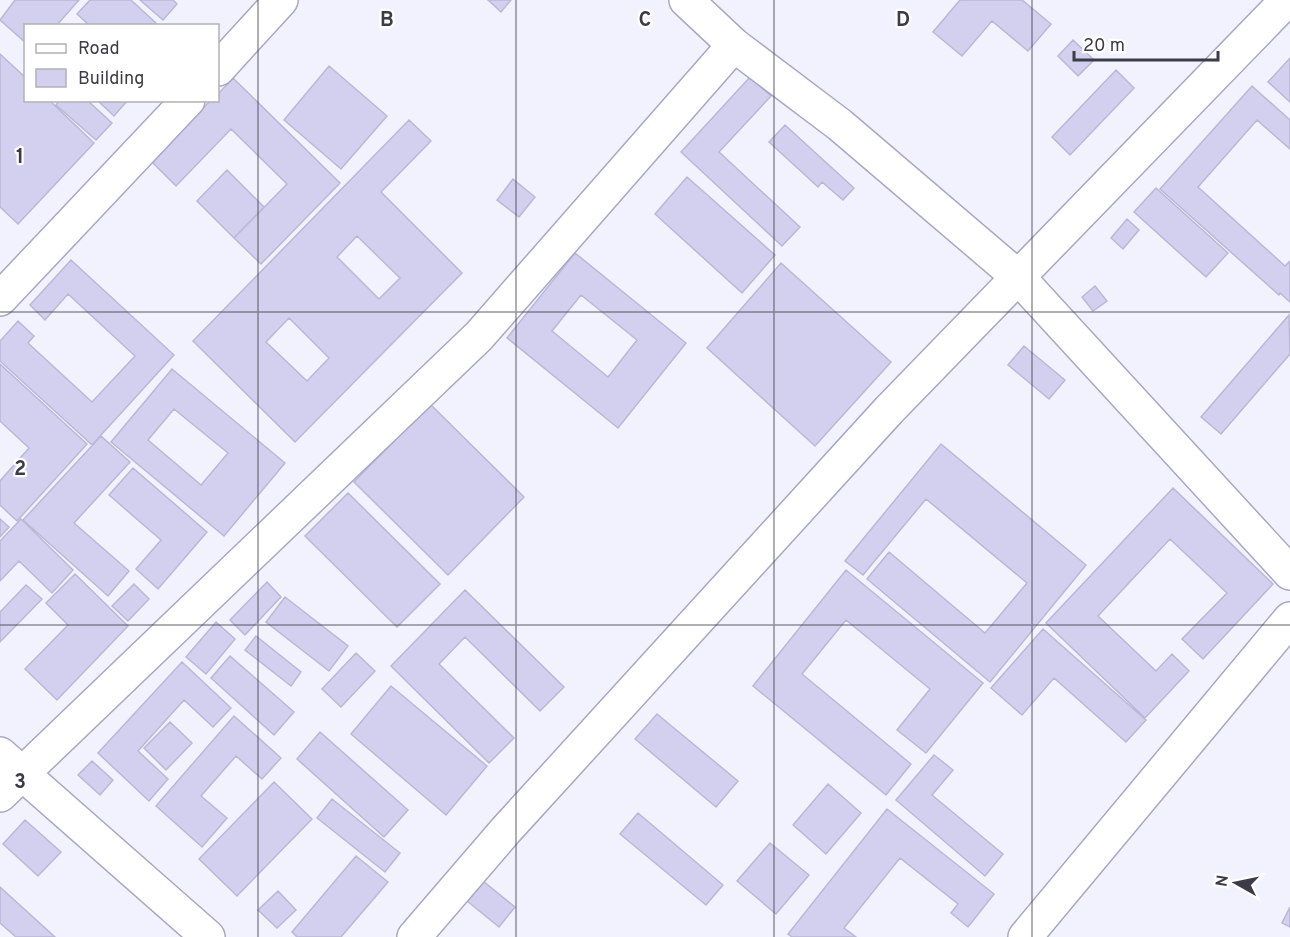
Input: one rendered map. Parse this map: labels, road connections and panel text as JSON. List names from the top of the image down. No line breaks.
{"legend":["Road","Building"],"scale_bar":"20 m","north":"left","grid":{"columns":["B","C","D"],"rows":["1","2","3"]}}
